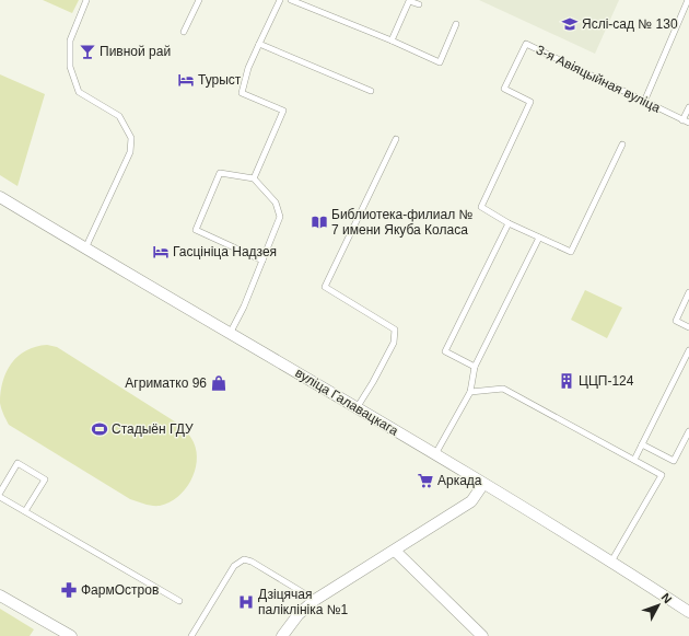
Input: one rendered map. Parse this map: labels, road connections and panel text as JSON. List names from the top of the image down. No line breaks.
{"streets":{"street":["вуліца Галавацкага"],"lane":["3-я Авіяцыйная вуліца"]},"places":{"school or university":["Яслі-сад № 130"],"bar":["Пивной рай"],"hotel":["Турыст","Гасцініца Надзея"],"library":["Библиотека-филиал № 7 имени Якуба Коласа"],"building":["ЦЦП-124"],"shop":["Агриматко 96"],"sports":["Стадыён ГДУ"],"supermarket":["Аркада"],"pharmacy":["ФармОстров"],"hospital":["Дзіцячая паліклініка №1"]},"north":"top right"}
